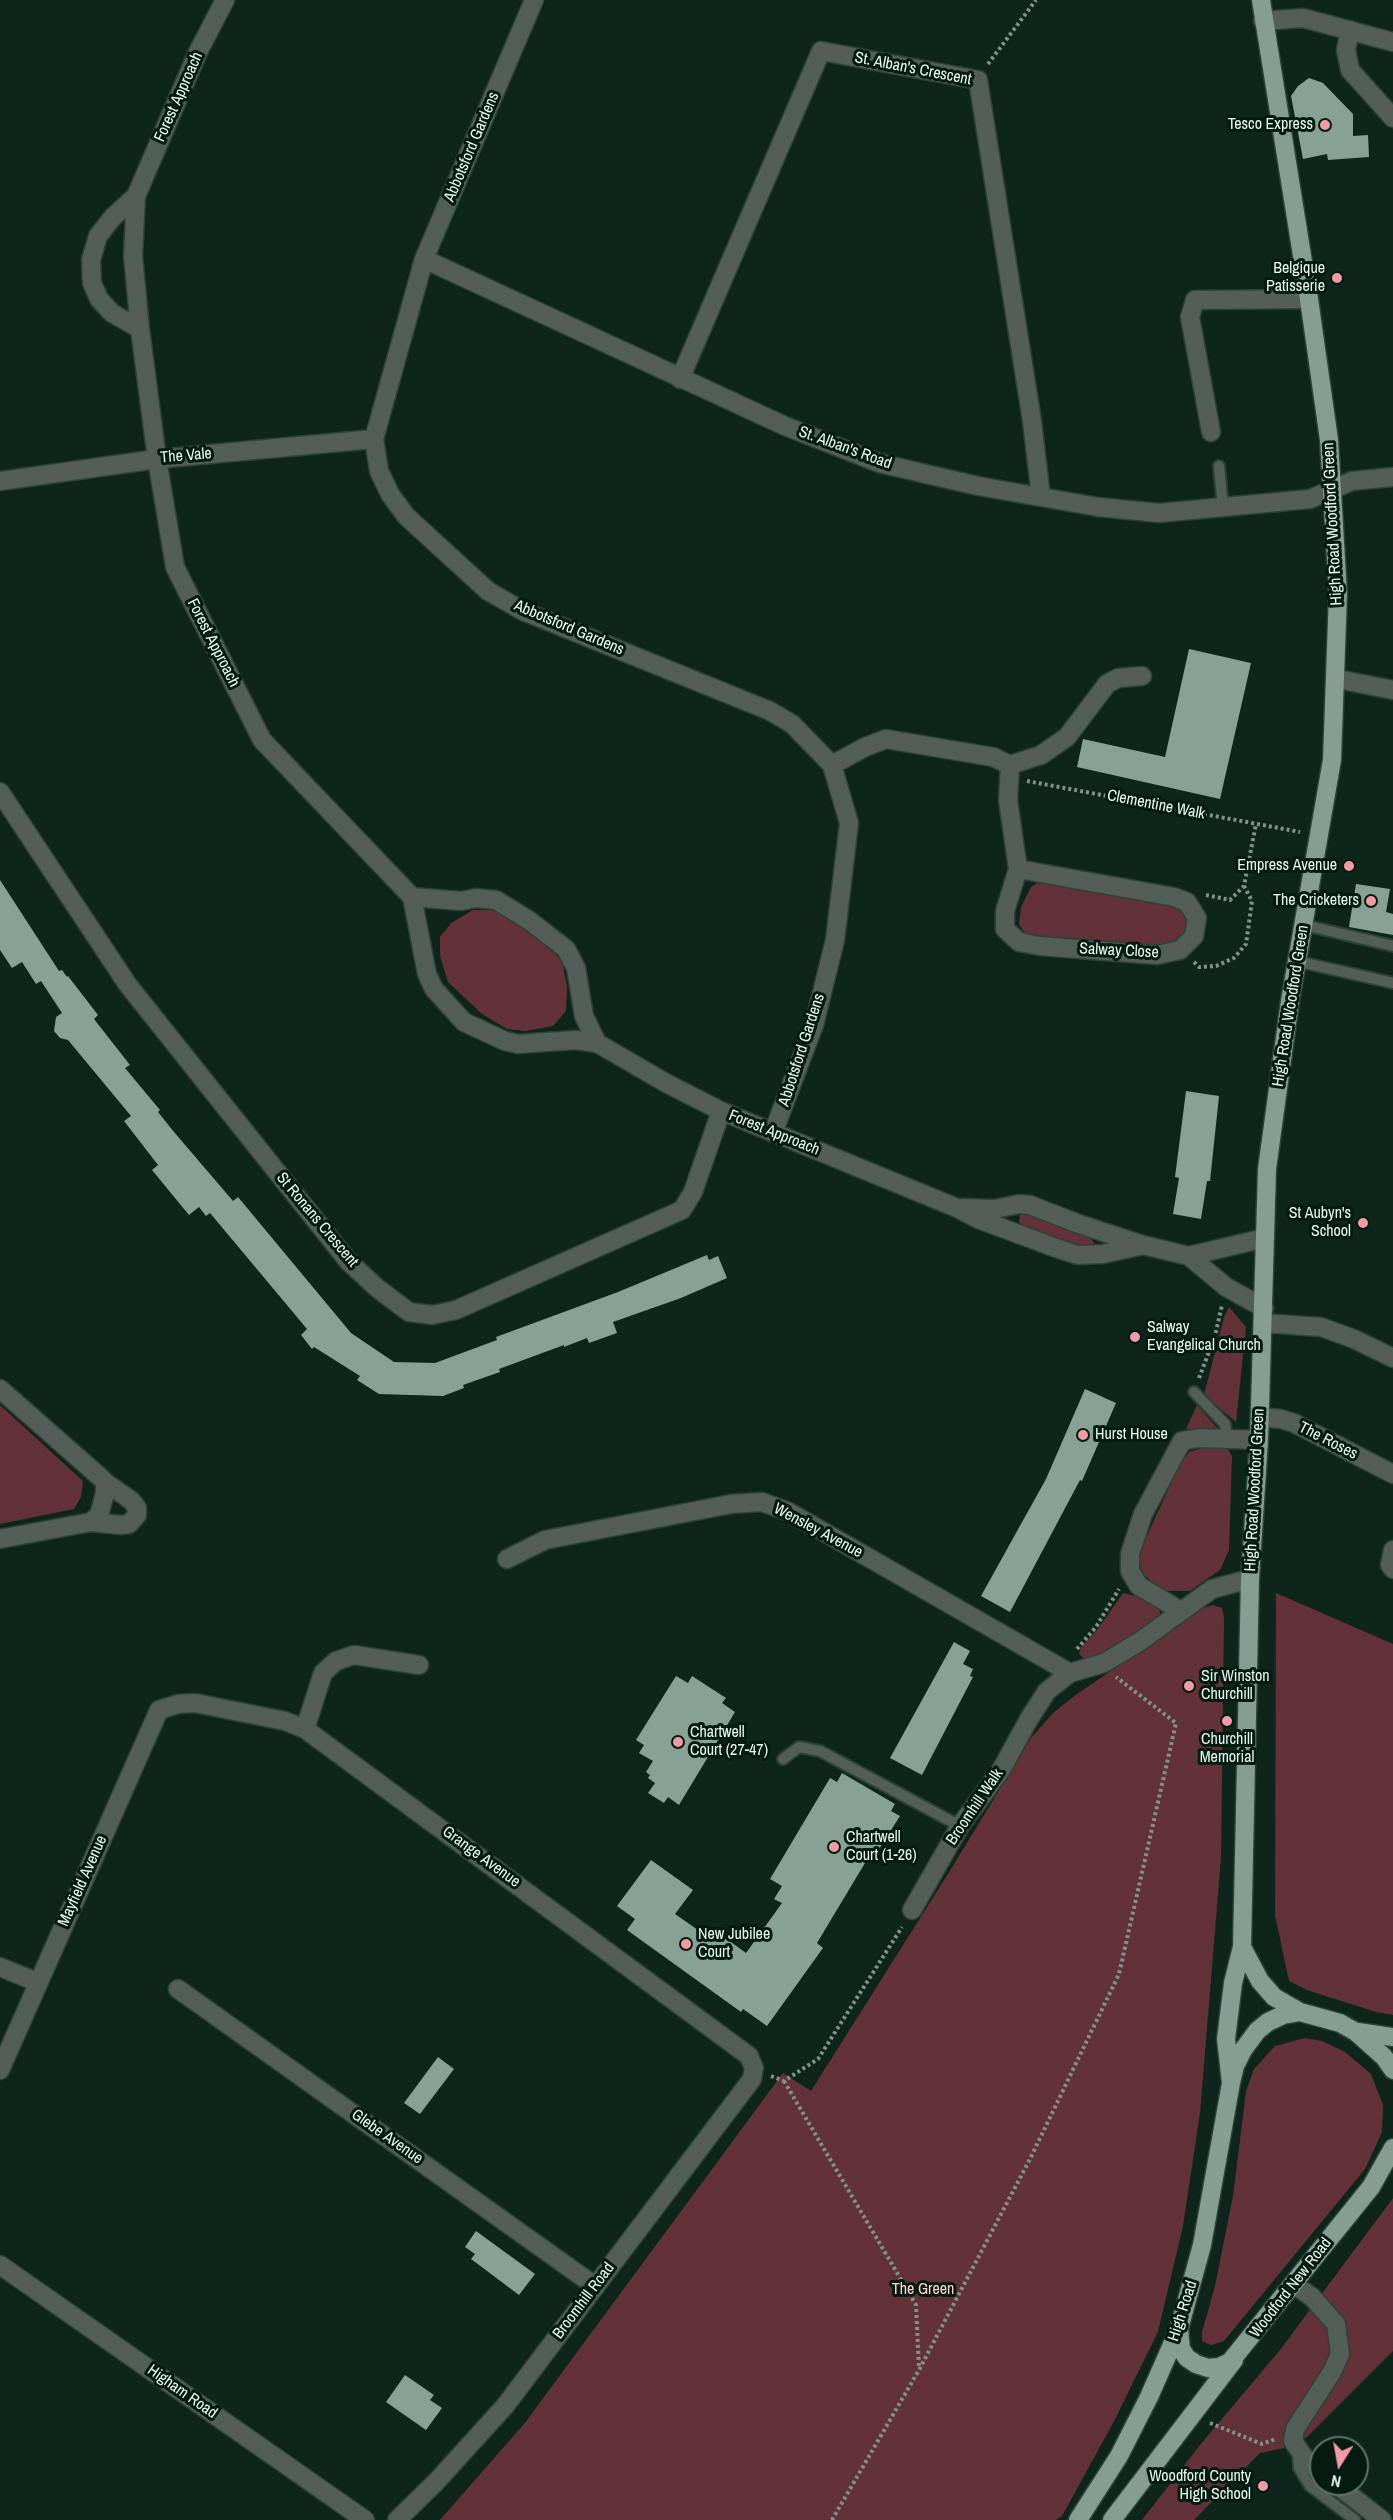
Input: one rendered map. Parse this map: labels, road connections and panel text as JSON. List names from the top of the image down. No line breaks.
{"streets":{"main road":["High Road Woodford Green","Woodford New Road","High Road"],"street":["St. Alban's Crescent","Forest Approach","Abbotsford Gardens","St. Alban's Road","The Vale","Salway Close","St Ronans Crescent","The Roses","Wensley Avenue","Broomhill Walk","Grange Avenue","Mayfield Avenue","Glebe Avenue","Broomhill Road","Higham Road"],"path":["Clementine Walk"]},"crossings":[["St. Alban's Crescent","St. Alban's Road"],["Forest Approach","Abbotsford Gardens"],["Forest Approach","The Vale"],["Forest Approach","High Road Woodford Green"],["Forest Approach","St Ronans Crescent"],["Abbotsford Gardens","St. Alban's Road"],["Abbotsford Gardens","The Vale"],["St. Alban's Road","High Road Woodford Green"],["High Road Woodford Green","The Roses"],["High Road Woodford Green","Broomhill Walk"],["High Road Woodford Green","High Road"],["Clementine Walk","Salway Close"],["Wensley Avenue","Broomhill Walk"],["Grange Avenue","Mayfield Avenue"],["Grange Avenue","Broomhill Road"],["Glebe Avenue","Broomhill Road"],["Woodford New Road","High Road"]],"parks":["The Green"],"places":["Tesco Express","Belgique Patisserie","Empress Avenue","The Cricketers","St Aubyn's School","Salway Evangelical Church","Hurst House","Sir Winston Churchill","Churchill Memorial","Chartwell Court (27-47)","Chartwell Court (1-26)","New Jubilee Court","Woodford County High School"],"north":"bottom"}
